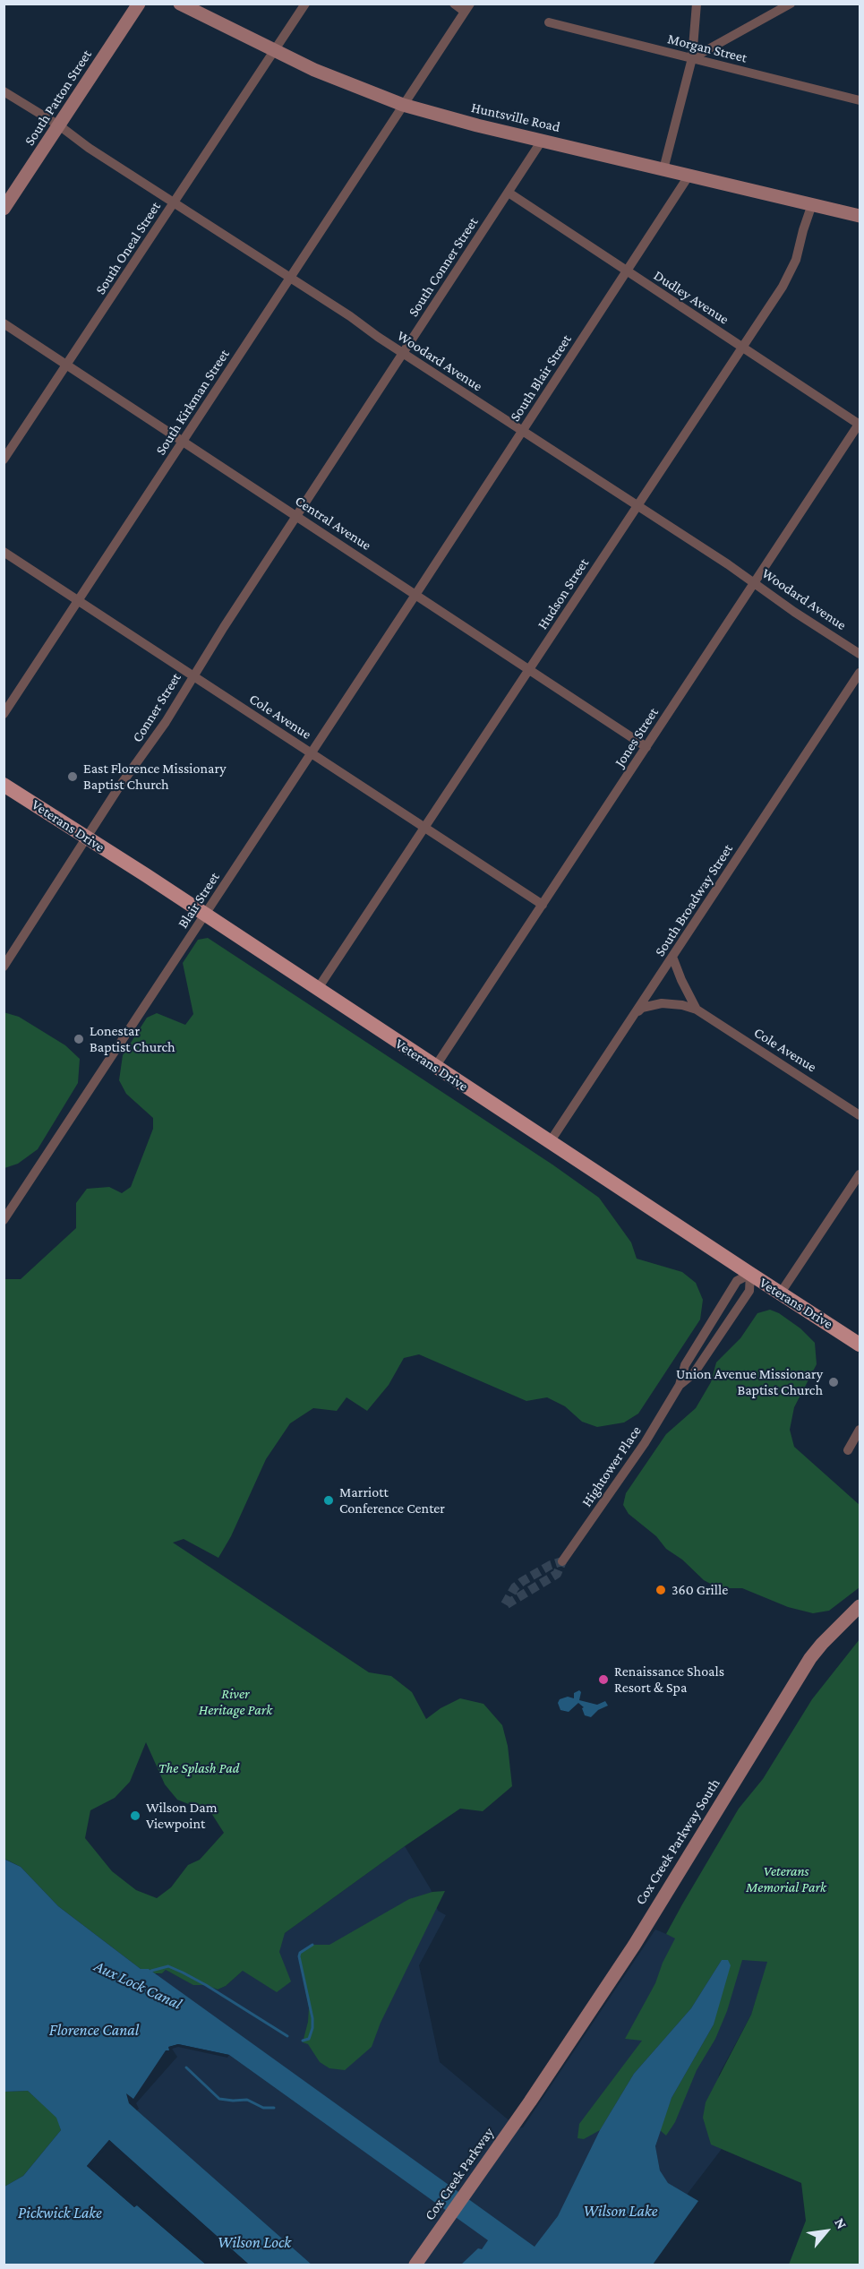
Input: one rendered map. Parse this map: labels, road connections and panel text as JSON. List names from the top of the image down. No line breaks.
{"streets":{"main road":["South Patton Street","Huntsville Road","Veterans Drive","Cox Creek Parkway South","Cox Creek Parkway"],"street":["Morgan Street","South Oneal Street","South Conner Street","Dudley Avenue","Woodard Avenue","South Blair Street","South Kirkman Street","Central Avenue","Hudson Street","Conner Street","Cole Avenue","Jones Street","Blair Street","South Broadway Street","Hightower Place"]},"crossings":[["South Patton Street","Woodard Avenue"],["Huntsville Road","South Oneal Street"],["Huntsville Road","South Conner Street"],["Huntsville Road","South Blair Street"],["Huntsville Road","South Kirkman Street"],["Huntsville Road","Hudson Street"],["South Oneal Street","Woodard Avenue"],["South Oneal Street","Central Avenue"],["South Conner Street","Dudley Avenue"],["South Conner Street","Woodard Avenue"],["South Conner Street","Central Avenue"],["South Conner Street","Conner Street"],["Dudley Avenue","South Blair Street"],["Dudley Avenue","Hudson Street"],["Dudley Avenue","Jones Street"],["Woodard Avenue","South Blair Street"],["Woodard Avenue","South Kirkman Street"],["Woodard Avenue","Hudson Street"],["Woodard Avenue","Jones Street"],["South Blair Street","Central Avenue"],["South Blair Street","Blair Street"],["South Kirkman Street","Central Avenue"],["South Kirkman Street","Cole Avenue"],["Central Avenue","Hudson Street"],["Central Avenue","Conner Street"],["Central Avenue","Jones Street"],["Central Avenue","Blair Street"],["Hudson Street","Cole Avenue"],["Hudson Street","Veterans Drive"],["Conner Street","Cole Avenue"],["Conner Street","Veterans Drive"],["Cole Avenue","Jones Street"],["Cole Avenue","Blair Street"],["Cole Avenue","South Broadway Street"],["Jones Street","Veterans Drive"],["Veterans Drive","Blair Street"],["Veterans Drive","South Broadway Street"],["Veterans Drive","Hightower Place"],["Cox Creek Parkway South","Cox Creek Parkway"]],"water":["Aux Lock Canal","Florence Canal","Wilson Lake","Pickwick Lake","Wilson Lock"],"parks":["River Heritage Park","The Splash Pad","Veterans Memorial Park"],"places":["East Florence Missionary Baptist Church","Lonestar Baptist Church","Union Avenue Missionary Baptist Church","Marriott Conference Center","360 Grille","Renaissance Shoals Resort & Spa","Wilson Dam Viewpoint"],"north":"top right"}
